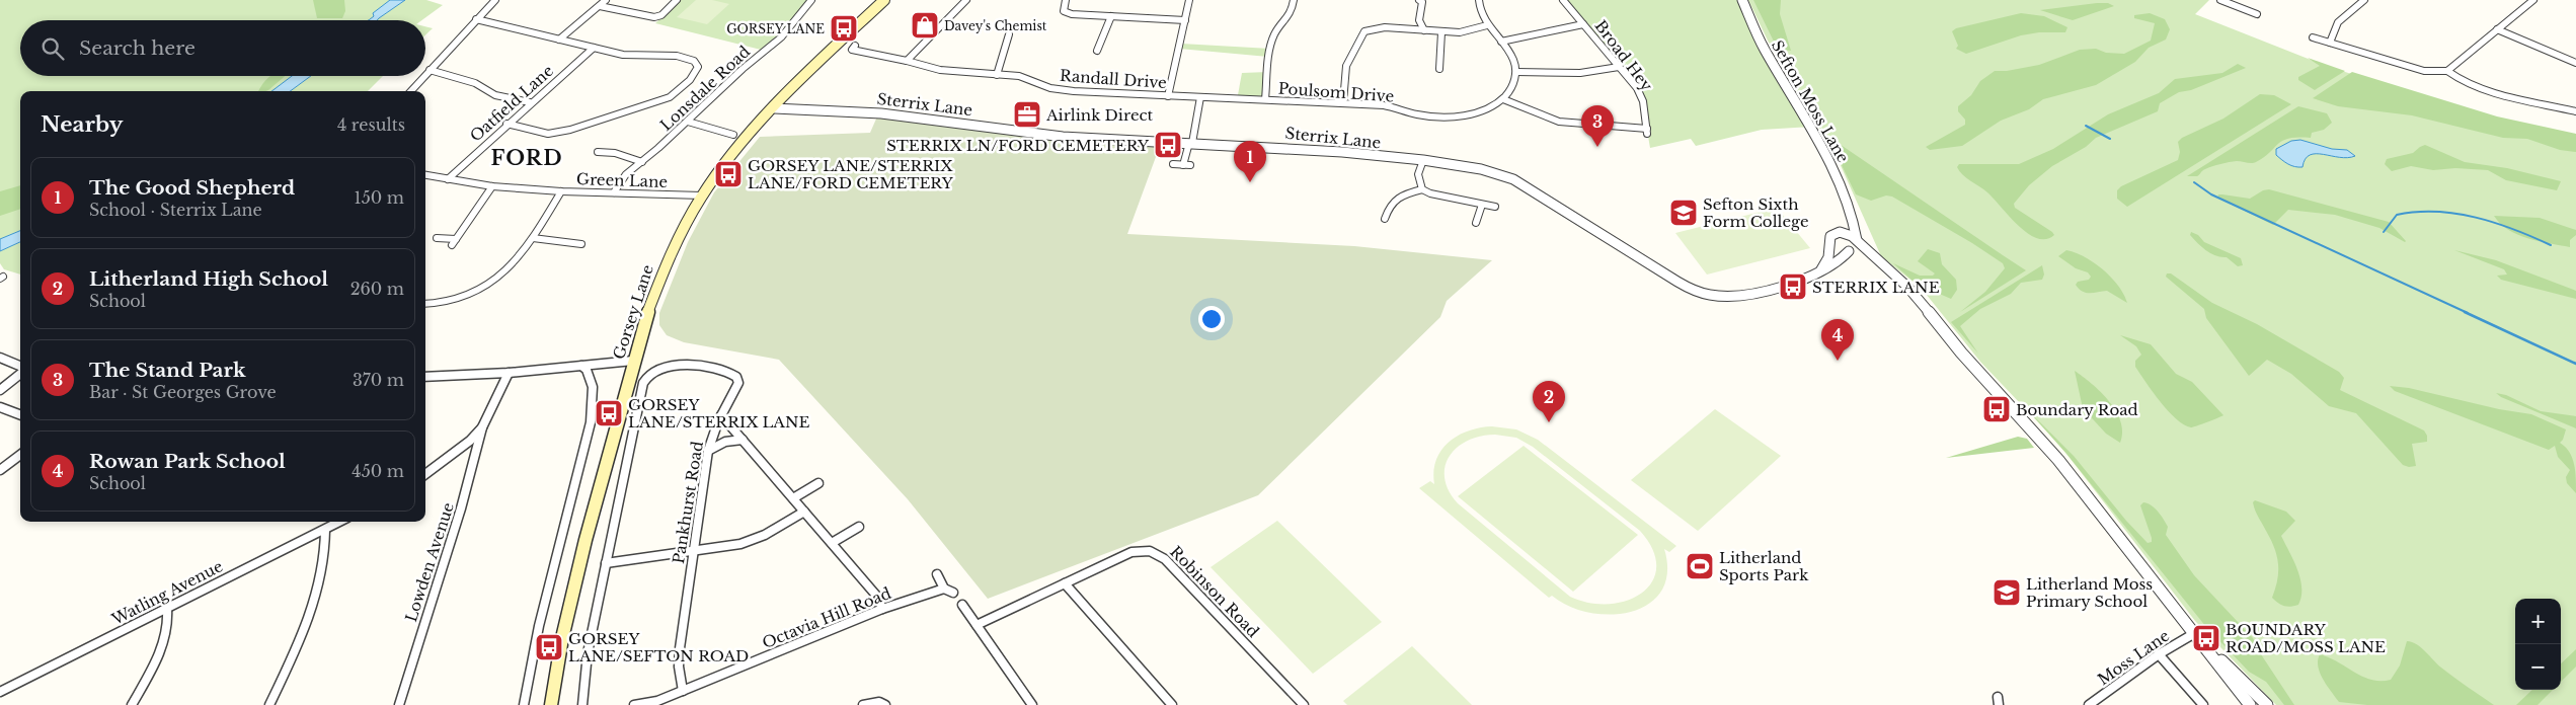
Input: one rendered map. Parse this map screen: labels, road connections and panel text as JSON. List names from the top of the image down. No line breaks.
{"streets":{"main road":["Gorsey Lane"],"street":["Broad Hey","Randall Drive","Lonsdale Road","Poulsom Drive","Sefton Moss Lane","Oatfield Lane","Sterrix Lane","Green Lane","Pankhurst Road","Lowden Avenue","Robinson Road","Watling Avenue","Octavia Hill Road","Moss Lane"]},"crossings":[["Broad Hey","Poulsom Drive"],["Randall Drive","Poulsom Drive"],["Lonsdale Road","Green Lane"],["Sefton Moss Lane","Sterrix Lane"],["Oatfield Lane","Green Lane"],["Sterrix Lane","Gorsey Lane"],["Green Lane","Gorsey Lane"],["Pankhurst Road","Octavia Hill Road"]],"districts":["FORD"],"places":{"shop":["Davey's Chemist"],"bus stop":["GORSEY LANE","STERRIX LN/FORD CEMETERY","GORSEY LANE/STERRIX LANE/FORD CEMETERY","STERRIX LANE","Boundary Road","GORSEY LANE/STERRIX LANE","BOUNDARY ROAD/MOSS LANE","GORSEY LANE/SEFTON ROAD"],"office":["Airlink Direct"],"school or university":["Sefton Sixth Form College","Litherland Moss Primary School"],"sports":["Litherland Sports Park"]},"page":{"search":"Search here","heading":["Nearby","4 results"],"pins":["3","1","4","2"],"list":[{"mark":"1","name":"The Good Shepherd","note":"School · Sterrix Lane","value":"150 m"},{"mark":"2","name":"Litherland High School","note":"School","value":"260 m"},{"mark":"3","name":"The Stand Park","note":"Bar · St Georges Grove","value":"370 m"},{"mark":"4","name":"Rowan Park School","note":"School","value":"450 m"}],"map_buttons":["+","−"]}}
